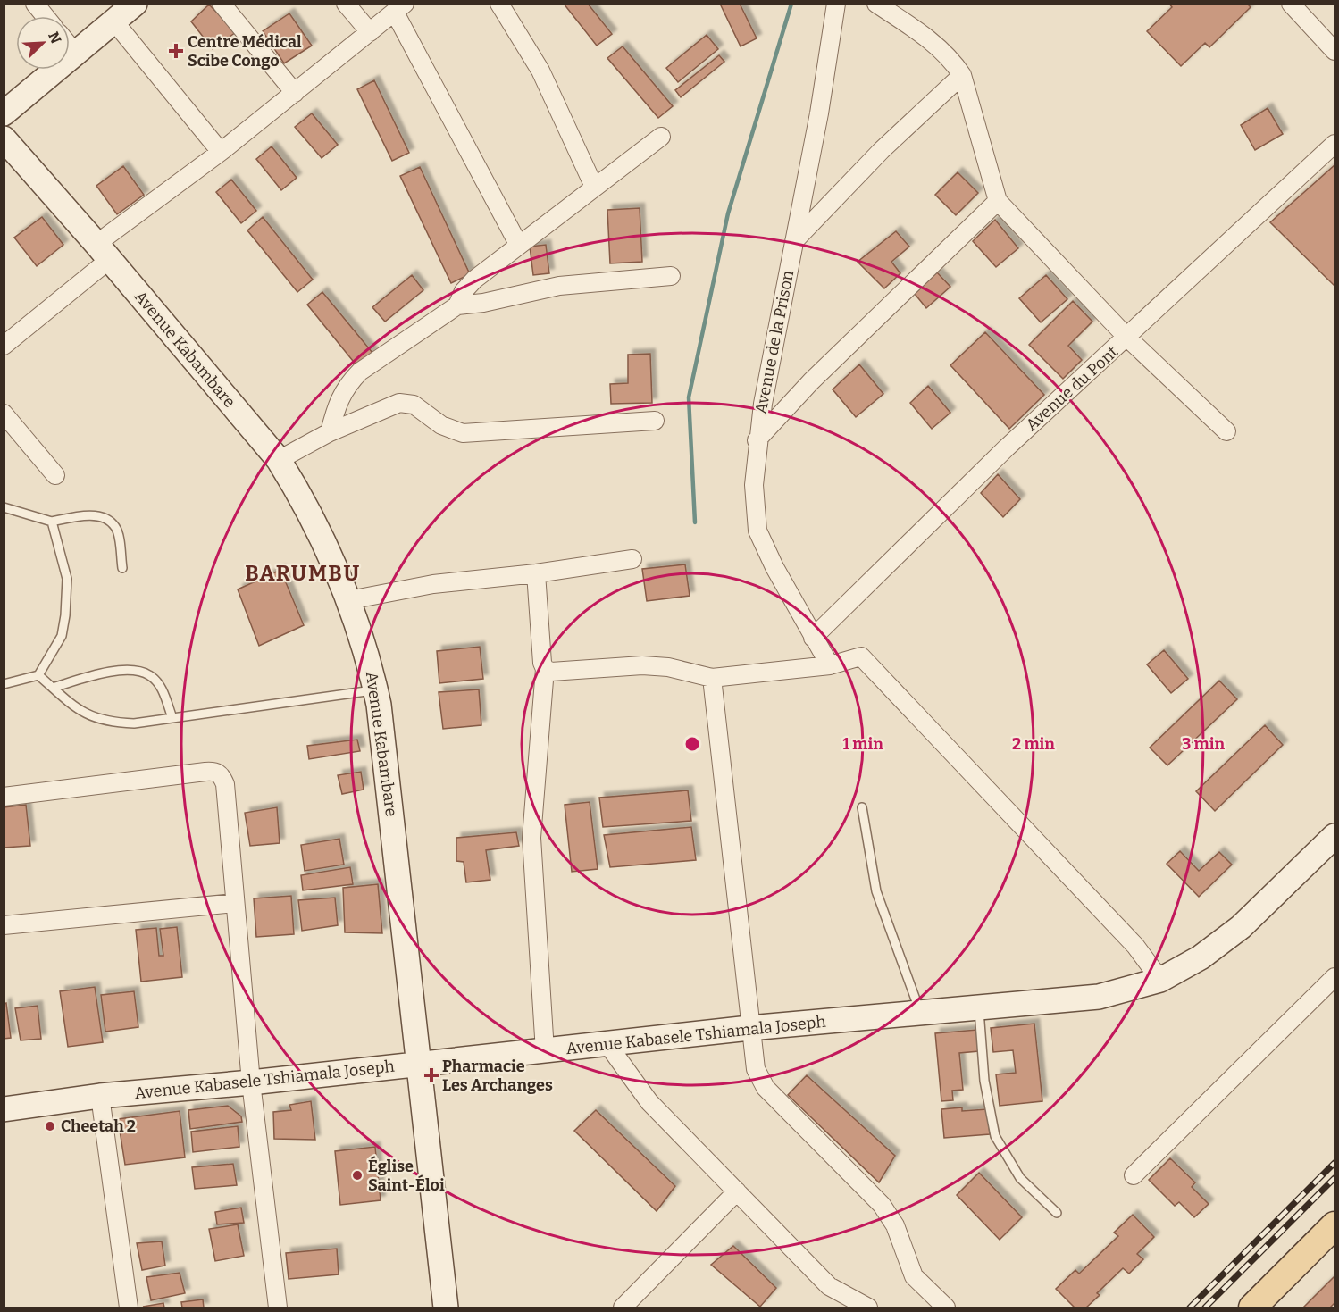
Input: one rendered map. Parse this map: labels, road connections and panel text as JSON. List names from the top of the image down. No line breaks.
{"streets":{"main road":["Avenue Kabambare","Avenue Kabasele Tshiamala Joseph"],"street":["Avenue de la Prison","Avenue du Pont"]},"crossings":[["Avenue de la Prison","Avenue du Pont"],["Avenue Kabambare","Avenue Kabasele Tshiamala Joseph"]],"districts":["BARUMBU"],"places":{"health":["Centre Médical Scibe Congo","Pharmacie Les Archanges"],"other":["Cheetah 2","Église Saint-Éloi"]},"north":"top right","rings":["1 min","2 min","3 min"]}
